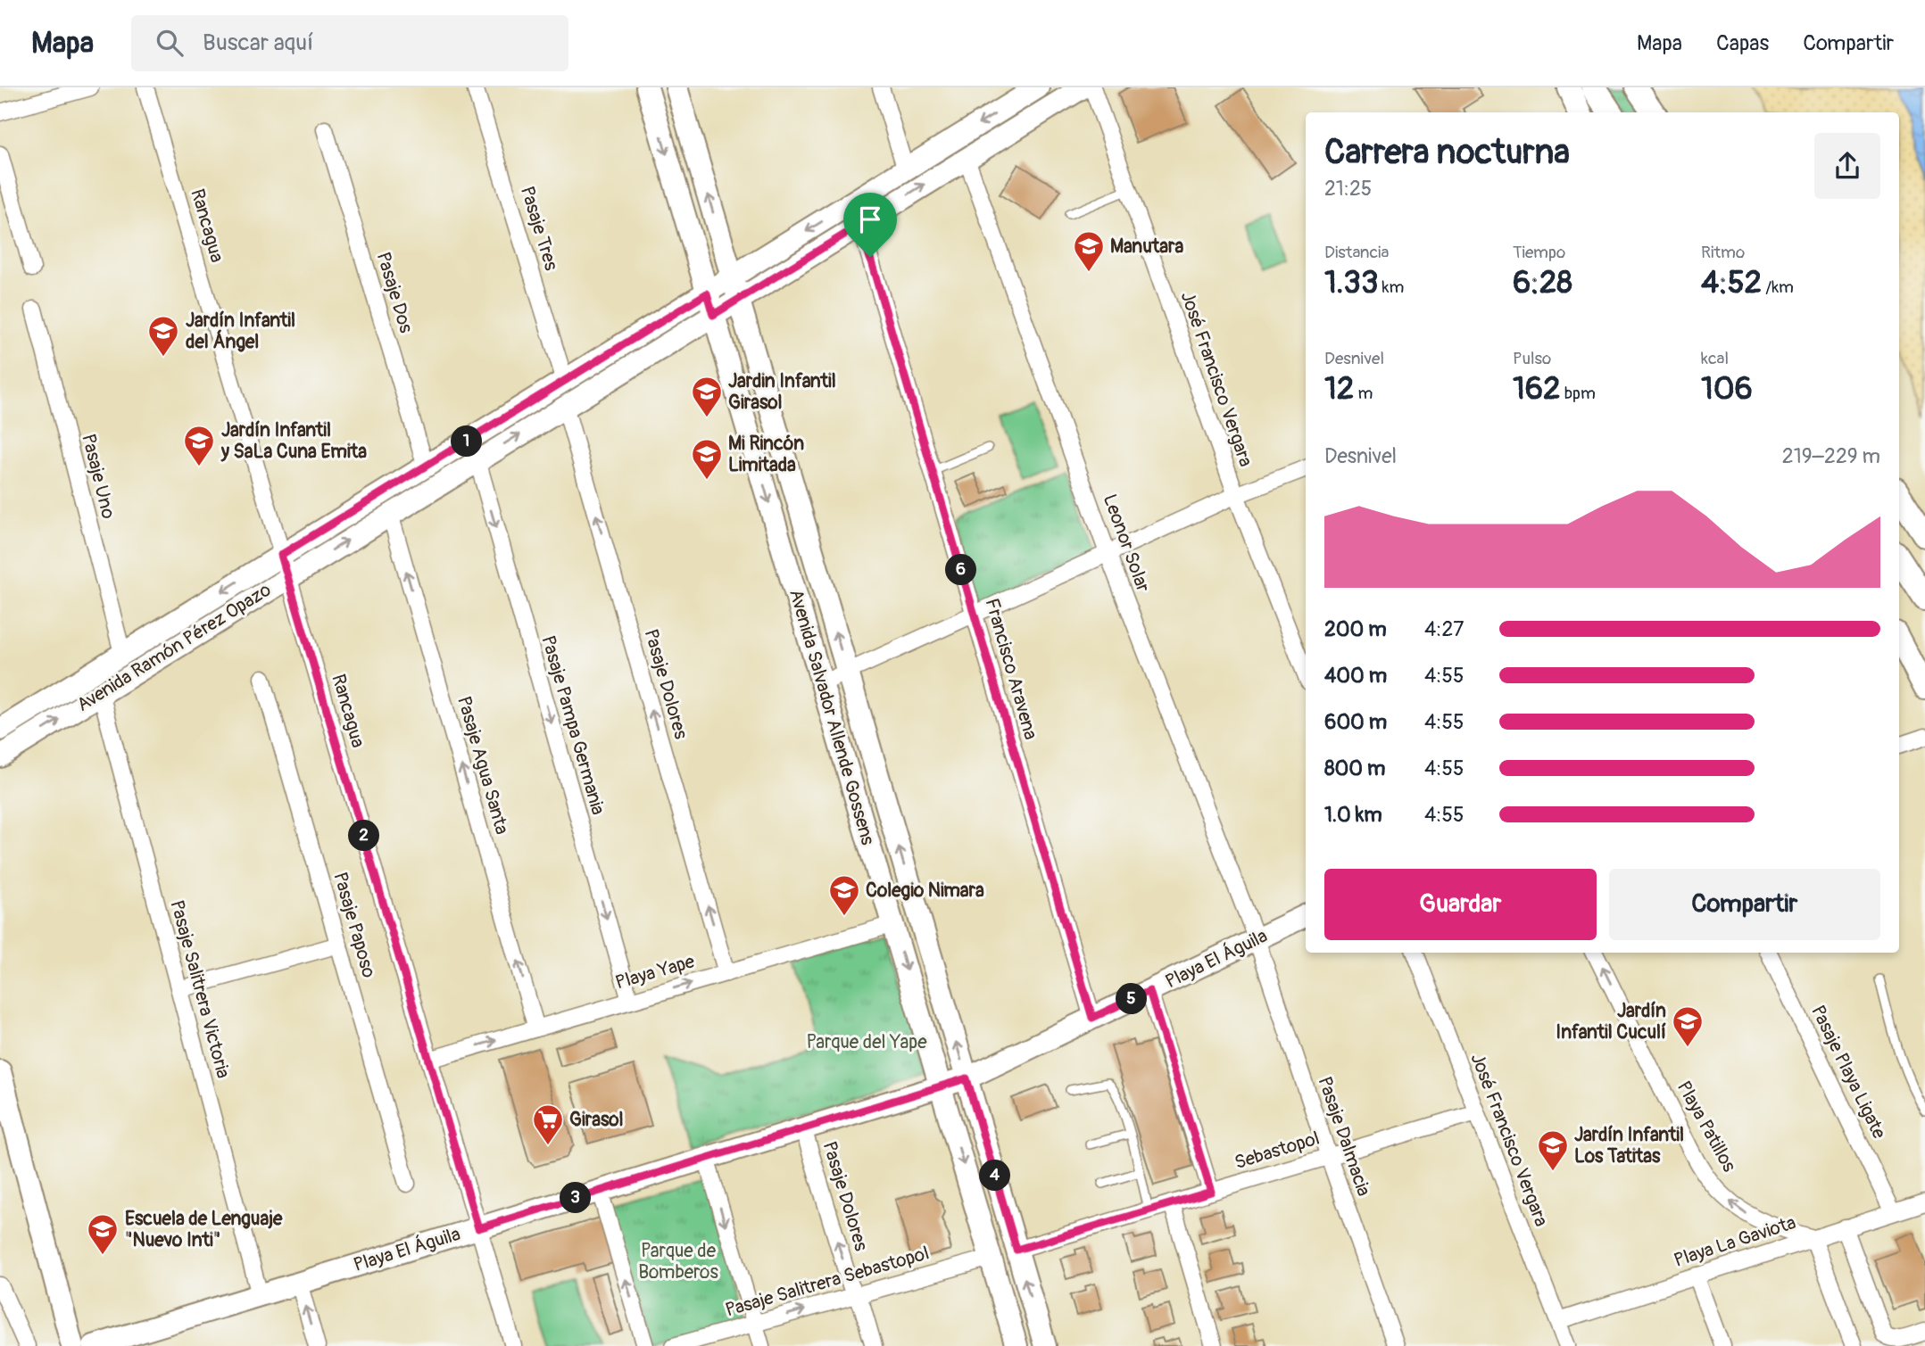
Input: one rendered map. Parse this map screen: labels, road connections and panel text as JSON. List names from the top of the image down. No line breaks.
{"streets":{"main road":["Avenida Ramón Pérez Opazo","Avenida Salvador Allende Gossens","Playa El Águila"],"street":["Rancagua","Pasaje Tres","Pasaje Dos","José Francisco Vergara","Pasaje Uno","Leonor Solar","Francisco Aravena","Pasaje Dolores","Pasaje Pampa Germania","Pasaje Agua Santa","Pasaje Paposo","Playa Yape","Pasaje Salitrera Victoria","Pasaje Playa Ligate","Playa Patillos","Pasaje Dalmacia","Sebastopol","Playa La Gaviota","Pasaje Salitrera Sebastopol"]},"crossings":[["Rancagua","Avenida Ramón Pérez Opazo"],["Rancagua","Playa El Águila"],["Rancagua","Playa Yape"],["Pasaje Tres","Avenida Ramón Pérez Opazo"],["Pasaje Dos","Avenida Ramón Pérez Opazo"],["José Francisco Vergara","Sebastopol"],["José Francisco Vergara","Playa La Gaviota"],["Pasaje Uno","Avenida Ramón Pérez Opazo"],["Leonor Solar","Avenida Ramón Pérez Opazo"],["Leonor Solar","Playa El Águila"],["Leonor Solar","Pasaje Dalmacia"],["Avenida Ramón Pérez Opazo","Francisco Aravena"],["Avenida Ramón Pérez Opazo","Pasaje Dolores"],["Avenida Ramón Pérez Opazo","Avenida Salvador Allende Gossens"],["Avenida Ramón Pérez Opazo","Pasaje Pampa Germania"],["Avenida Ramón Pérez Opazo","Pasaje Agua Santa"],["Avenida Ramón Pérez Opazo","Pasaje Salitrera Victoria"],["Francisco Aravena","Playa El Águila"],["Pasaje Dolores","Playa El Águila"],["Pasaje Dolores","Playa Yape"],["Pasaje Dolores","Pasaje Salitrera Sebastopol"],["Avenida Salvador Allende Gossens","Playa El Águila"],["Avenida Salvador Allende Gossens","Playa Yape"],["Avenida Salvador Allende Gossens","Sebastopol"],["Avenida Salvador Allende Gossens","Pasaje Salitrera Sebastopol"],["Pasaje Pampa Germania","Playa Yape"],["Pasaje Agua Santa","Playa Yape"],["Playa El Águila","Pasaje Salitrera Victoria"],["Playa El Águila","Pasaje Dalmacia"],["Pasaje Playa Ligate","Playa La Gaviota"],["Playa Patillos","Playa La Gaviota"],["Pasaje Dalmacia","Sebastopol"]],"one_way":["Pasaje Dolores","Pasaje Pampa Germania","Pasaje Agua Santa","Playa Yape","Playa Patillos"],"parks":["Parque del Yape","Parque de Bomberos"],"places":{"school or university":["Manutara","Jardín Infantil del Ángel","Jardin Infantil Girasol","Jardín Infantil y SaLa Cuna Emita","Mi Rincón Limitada","Colegio Nimara","Jardín Infantil Cuculí","Jardín Infantil Los Tatitas","Escuela de Lenguaje \"Nuevo Inti\""],"supermarket":["Girasol"]},"page":{"header":"Mapa","search":"Buscar aquí","nav":["Mapa","Capas","Compartir"],"heading":["Carrera nocturna","21:25"],"stats":[["Distancia","1.33 km"],["Tiempo","6:28"],["Ritmo","4:52 /km"],["Desnivel","12 m"],["Pulso","162 bpm"],["kcal","106"]],"pins":["1","6","2","5","4","3"],"chart":["Desnivel","219–229 m"],"list":[{"name":"200 m","note":"4:27"},{"name":"400 m","note":"4:55"},{"name":"600 m","note":"4:55"},{"name":"800 m","note":"4:55"},{"name":"1.0 km","note":"4:55"}],"buttons":["Guardar","Compartir"]}}
